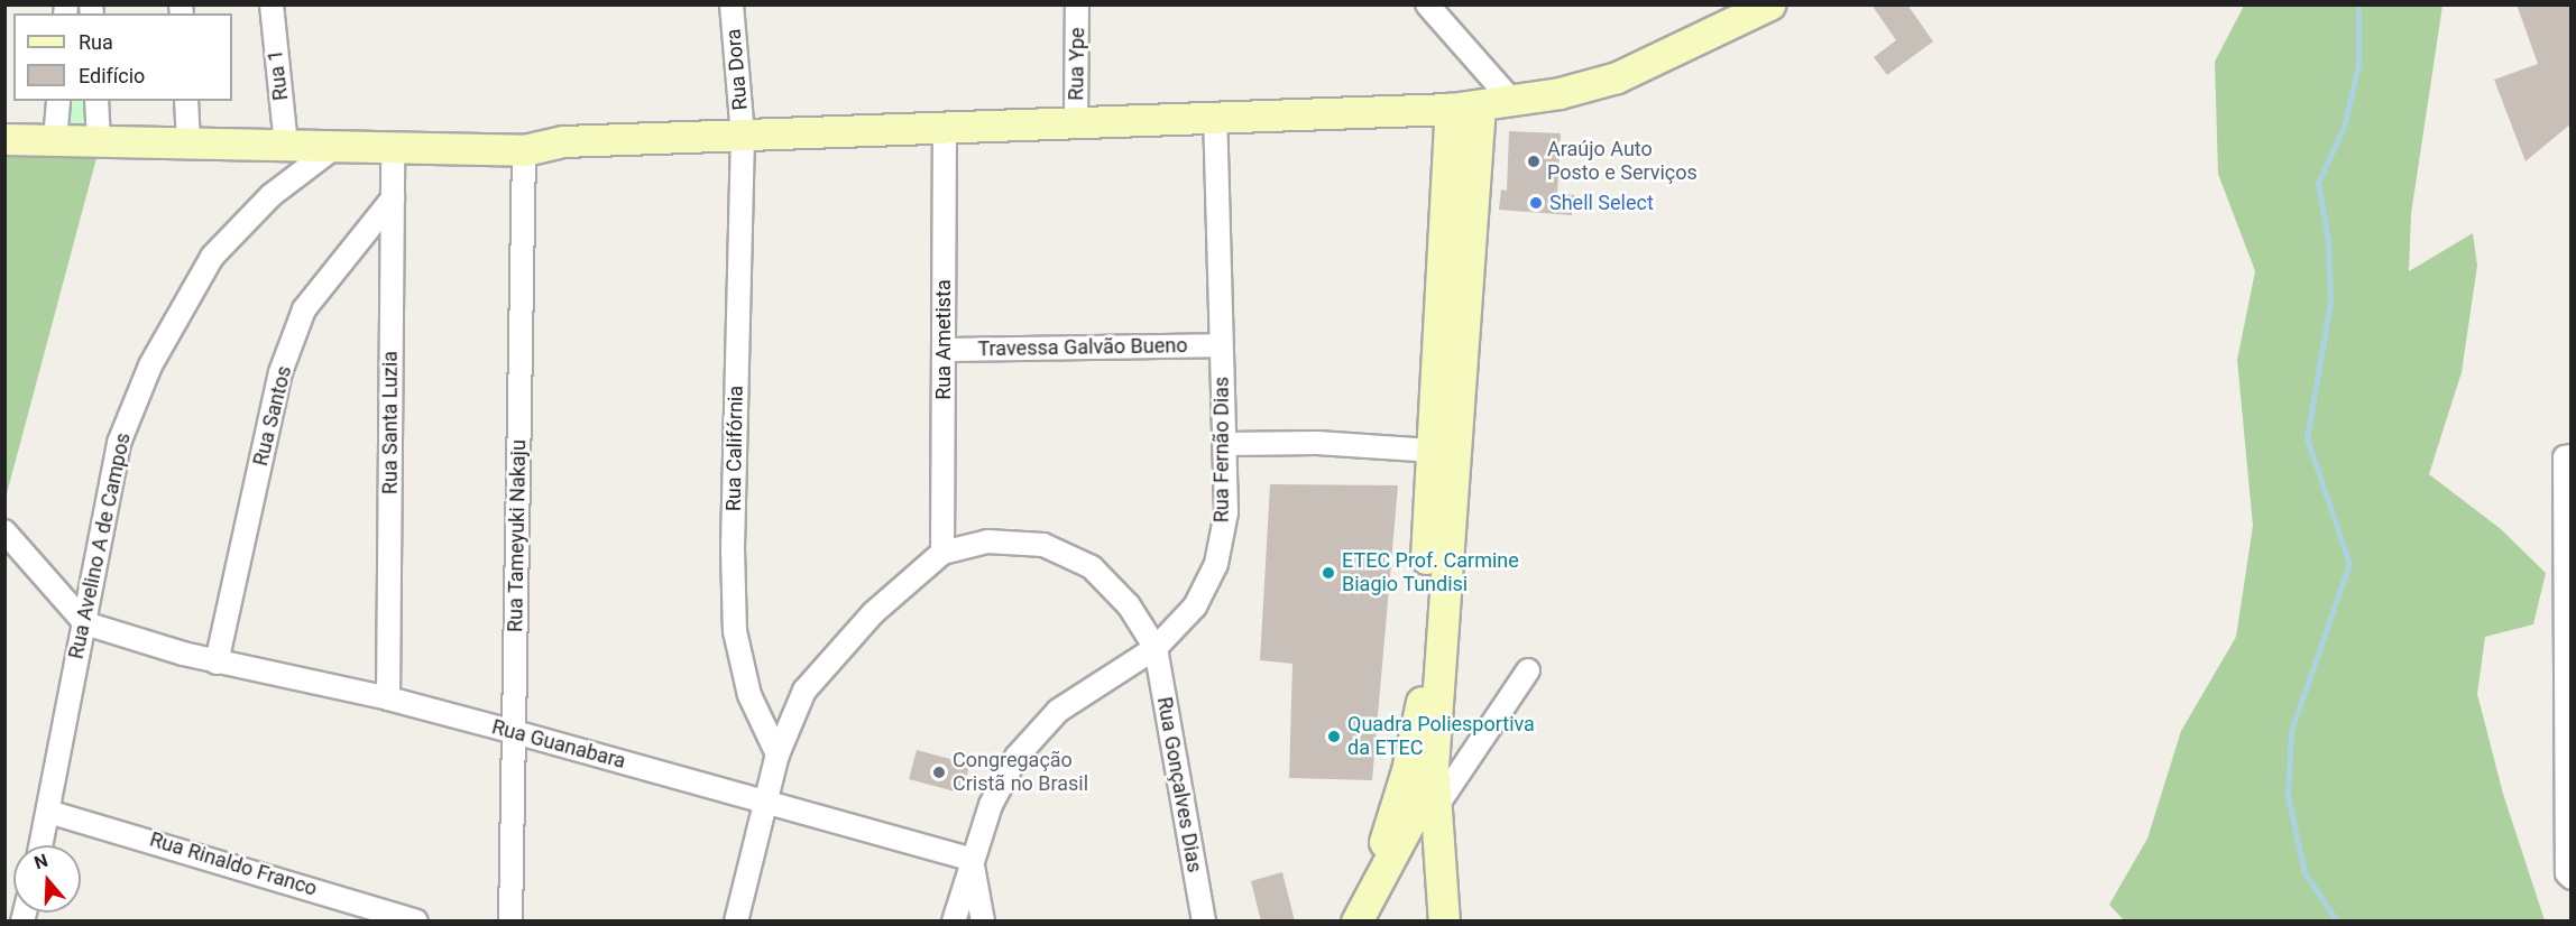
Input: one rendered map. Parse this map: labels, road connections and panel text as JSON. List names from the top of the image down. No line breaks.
{"streets":{"street":["Rua Ype","Rua Dora","Rua 1","Rua Ametista","Travessa Galvão Bueno","Rua Santos","Rua Santa Luzia","Rua Califórnia","Rua Fernão Dias","Rua Tameyuki Nakaju","Rua Avelino A de Campos","Rua Guanabara","Rua Gonçalves Dias","Rua Rinaldo Franco"]},"crossings":[["Rua Dora","Rua Califórnia"],["Rua Ametista","Travessa Galvão Bueno"],["Travessa Galvão Bueno","Rua Fernão Dias"],["Rua Santos","Rua Santa Luzia"],["Rua Santos","Rua Guanabara"],["Rua Santa Luzia","Rua Guanabara"],["Rua Fernão Dias","Rua Guanabara"],["Rua Fernão Dias","Rua Gonçalves Dias"],["Rua Tameyuki Nakaju","Rua Guanabara"],["Rua Avelino A de Campos","Rua Guanabara"],["Rua Avelino A de Campos","Rua Rinaldo Franco"]],"places":["Araújo Auto Posto e Serviços","Shell Select","ETEC Prof. Carmine Biagio Tundisi","Quadra Poliesportiva da ETEC","Congregação Cristã no Brasil"],"legend":["Rua","Edifício"],"north":"top"}
